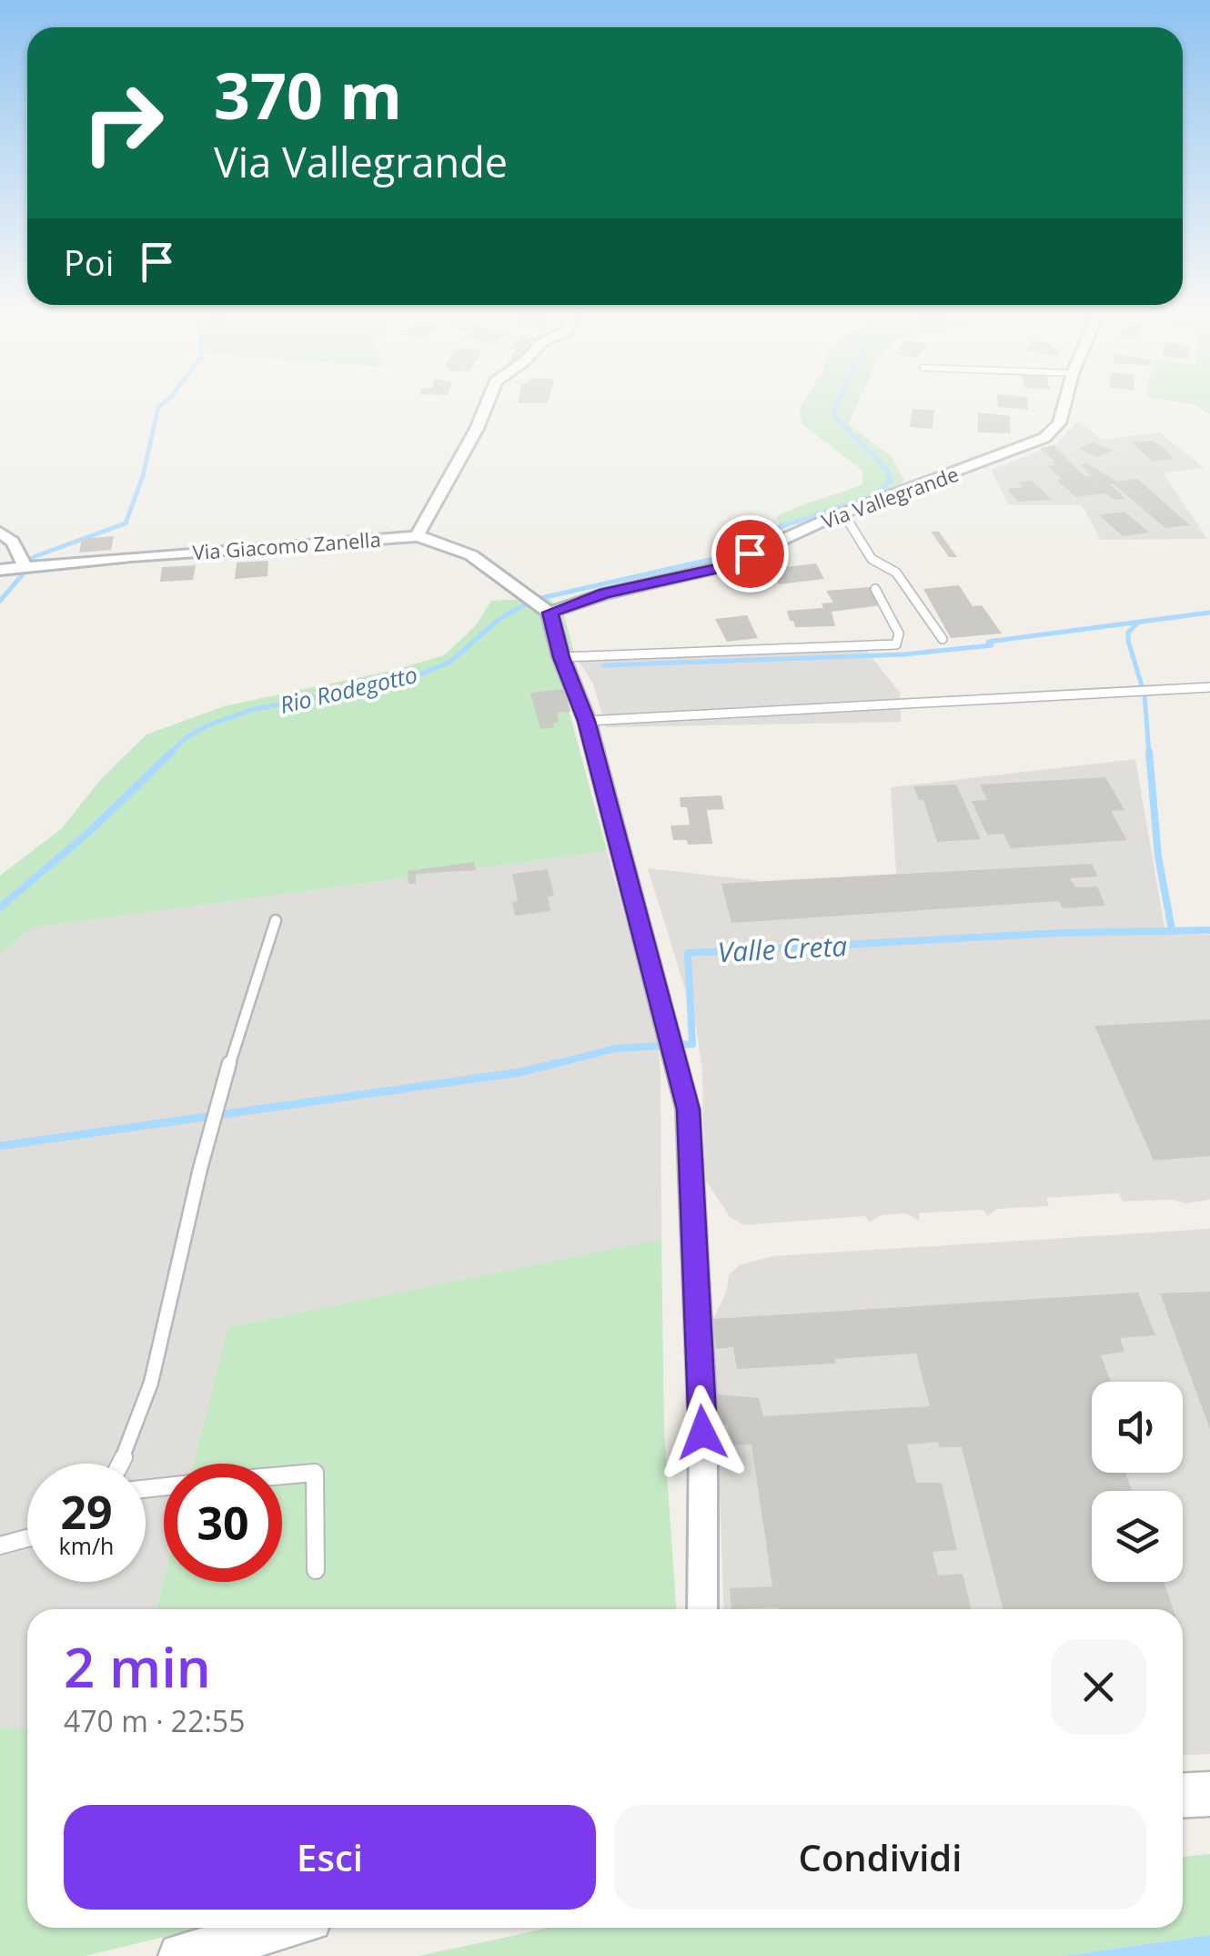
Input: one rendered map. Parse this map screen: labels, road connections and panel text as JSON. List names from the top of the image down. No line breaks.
{"streets":{"street":["Via Vallegrande","Via Giacomo Zanella"]},"crossings":[["Via Vallegrande","Via Giacomo Zanella"]],"water":["Rio Rodegotto","Valle Creta"],"page":{"turn":["370 m","Via Vallegrande"],"then":"Poi","speed":"29 km/h","limit":"30","heading":["2 min","470 m · 22:55"],"buttons":["Esci","Condividi"]}}
